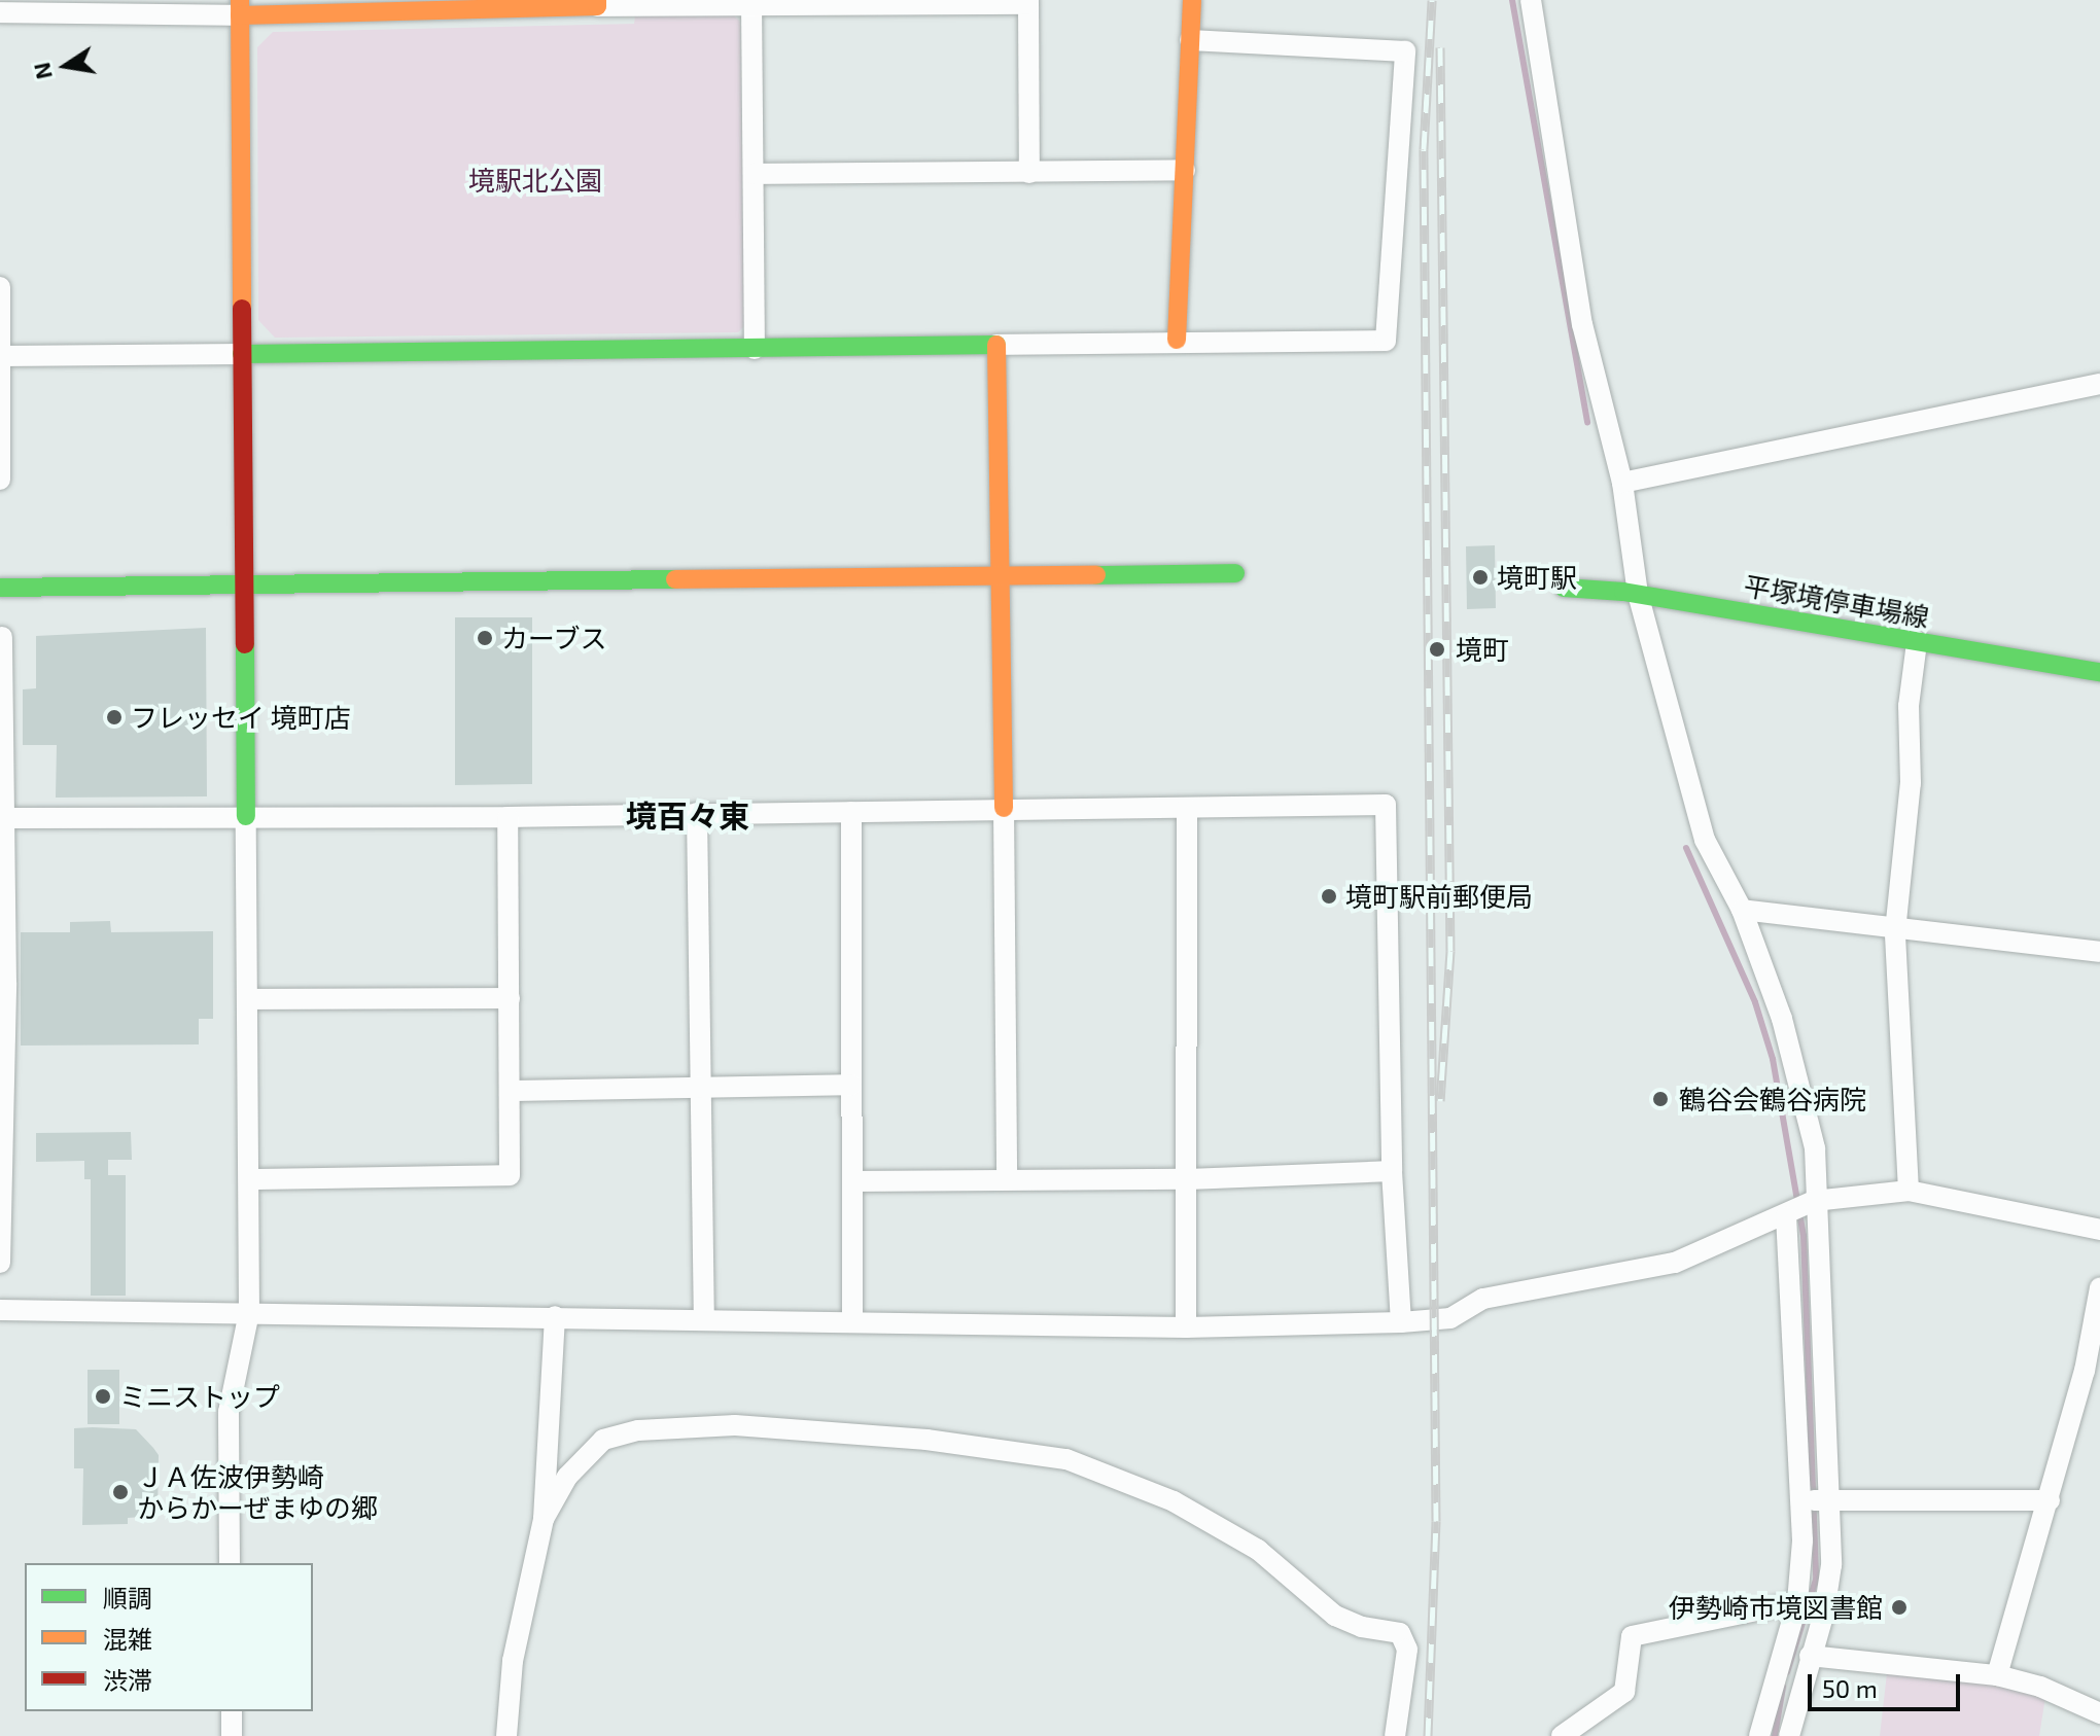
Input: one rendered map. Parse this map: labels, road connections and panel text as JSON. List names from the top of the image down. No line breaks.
{"streets":{"street":["平塚境停車場線"]},"districts":["境百々東"],"parks":["境駅北公園"],"places":["境町駅","カーブス","境町","フレッセイ 境町店","境町駅前郵便局","鶴谷会鶴谷病院","ミニストップ","ＪＡ佐波伊勢崎 からかーぜまゆの郷","伊勢崎市境図書館"],"legend":["順調","混雑","渋滞"],"scale_bar":"50 m","north":"left"}
